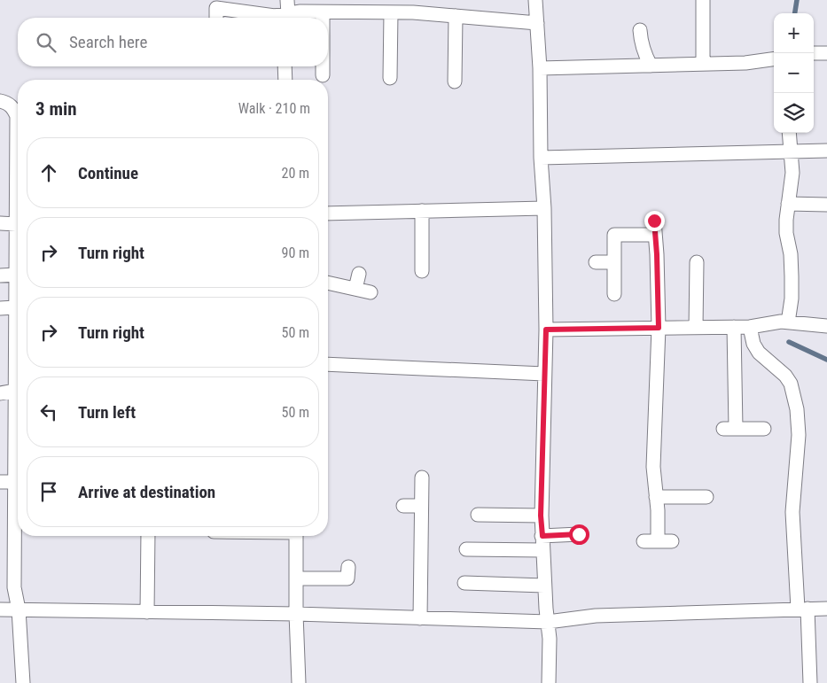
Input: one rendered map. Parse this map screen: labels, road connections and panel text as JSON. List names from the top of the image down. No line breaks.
{"page":{"map_buttons":["+","−"],"search":"Search here","heading":["3 min","Walk · 210 m"],"list":[["Continue","20 m"],["Turn right","90 m"],["Turn right","50 m"],["Turn left","50 m"],"Arrive at destination"]}}
